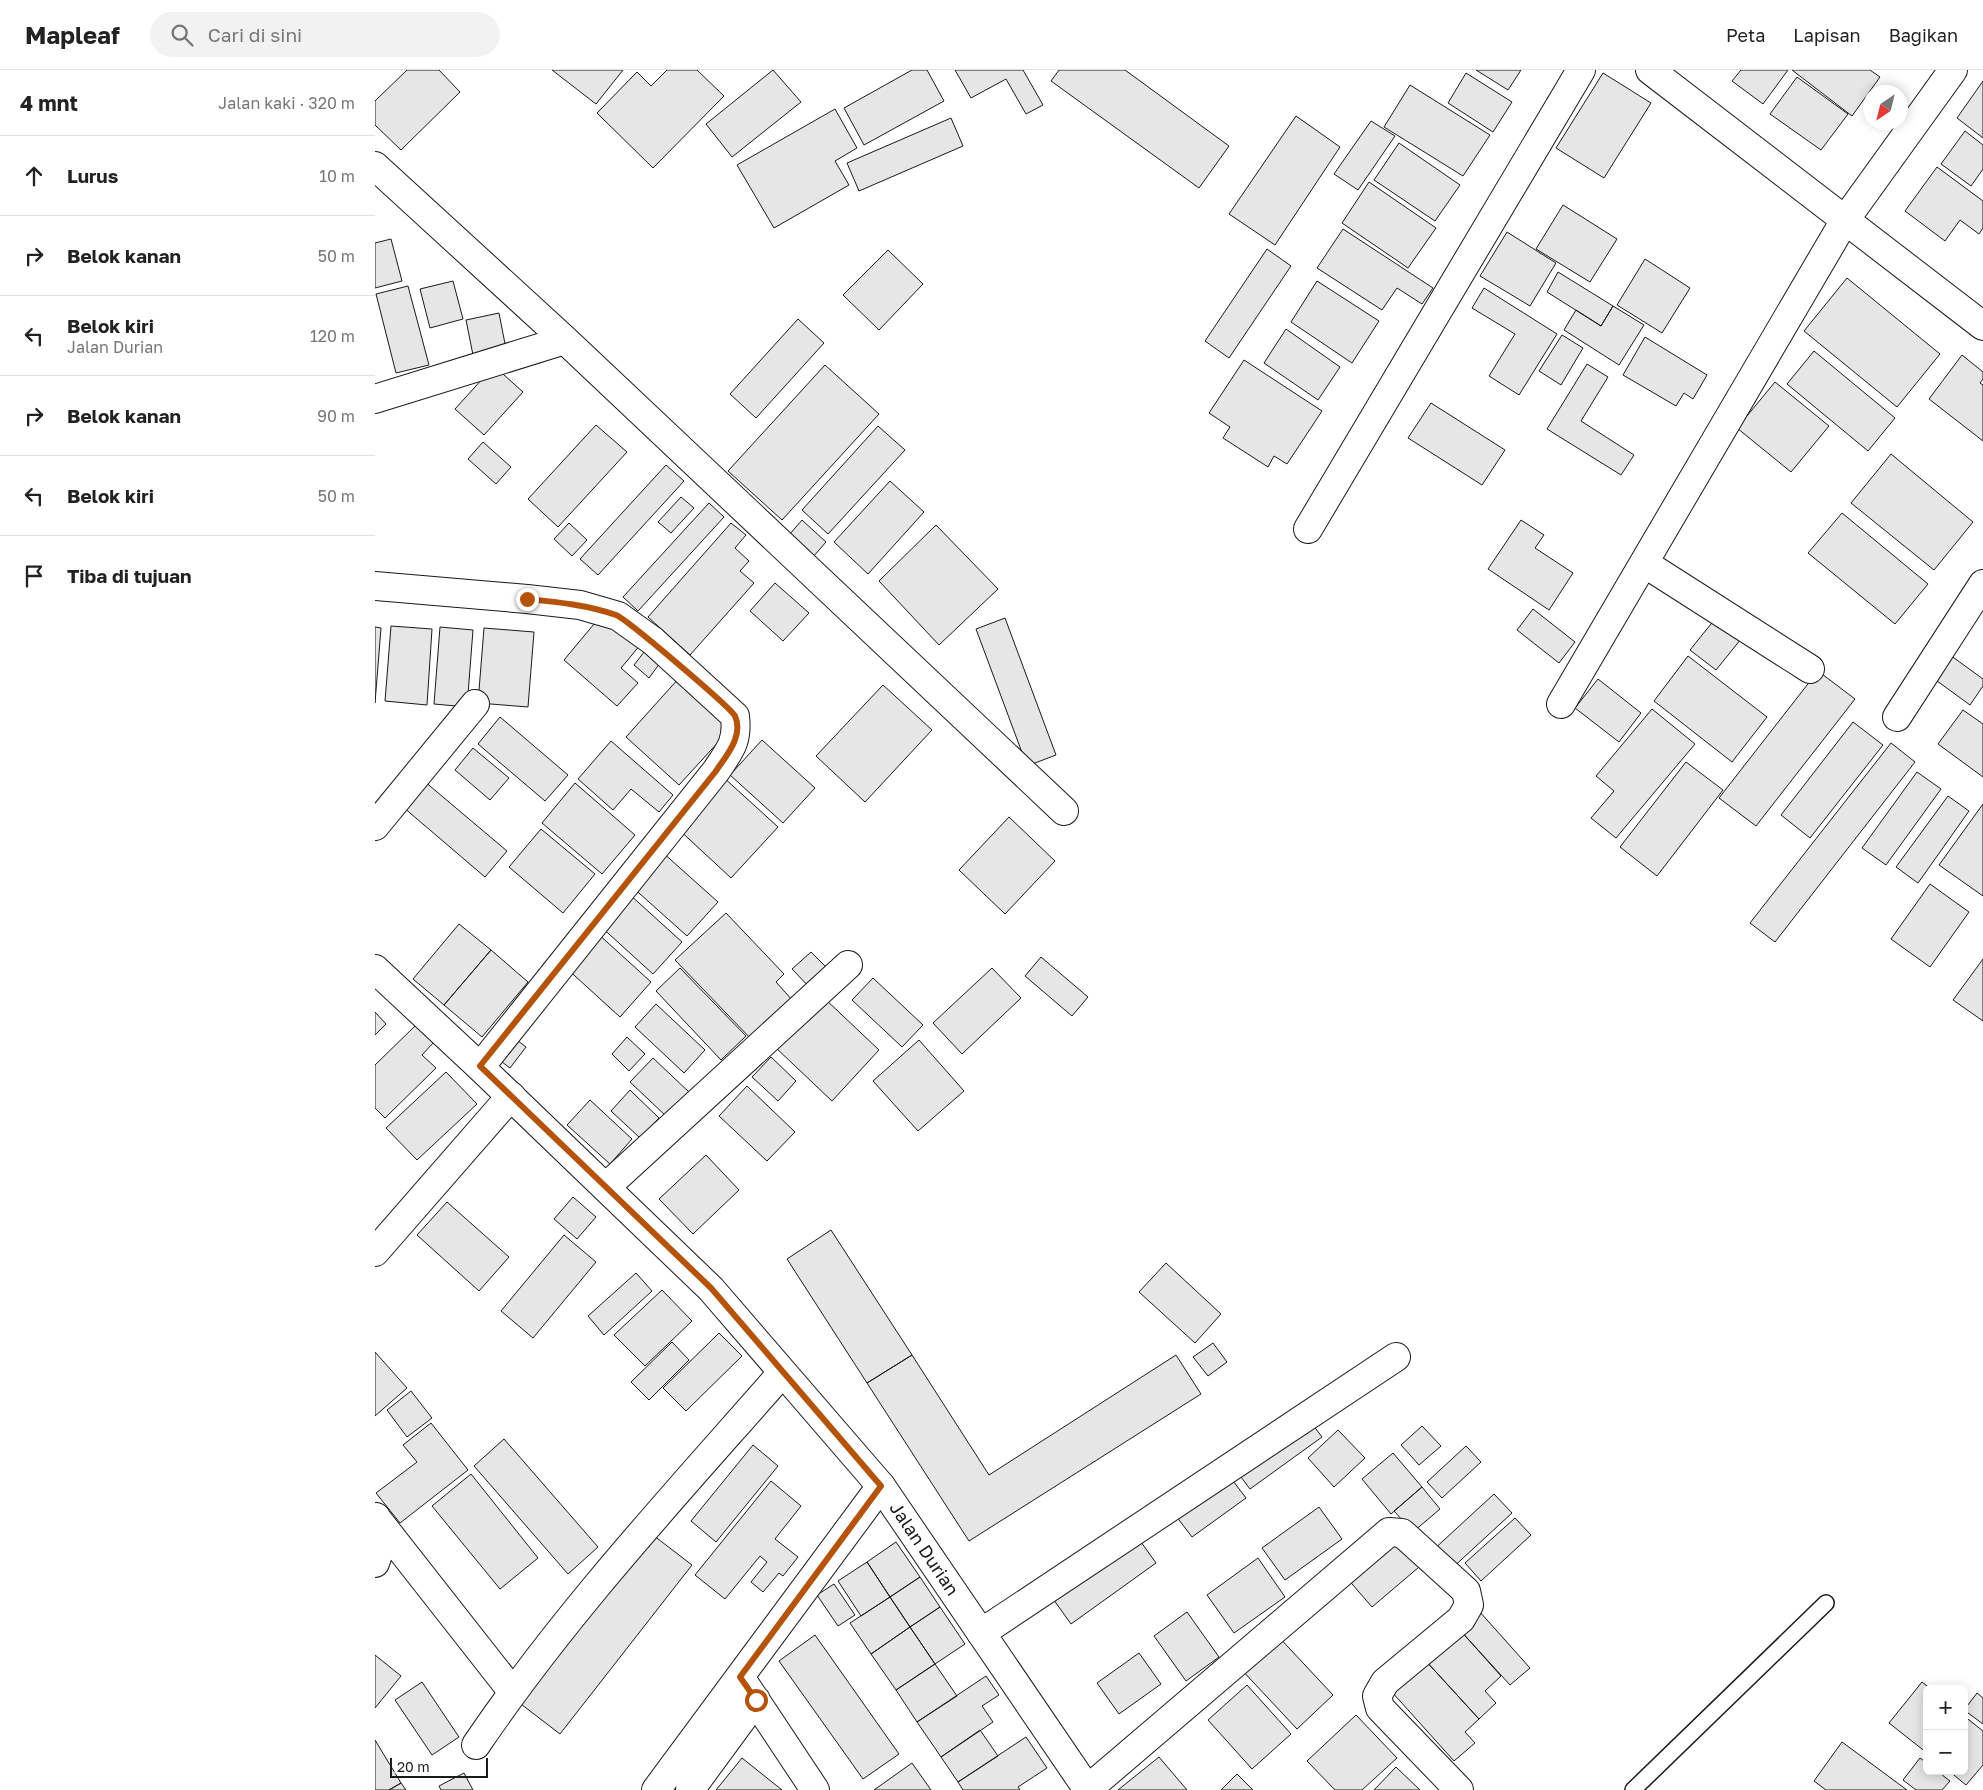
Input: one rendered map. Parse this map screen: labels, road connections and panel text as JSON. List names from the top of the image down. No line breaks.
{"streets":{"street":["Jalan Durian"]},"scale_bar":"20 m","north":"bottom left","page":{"header":"Mapleaf","search":"Cari di sini","nav":["Peta","Lapisan","Bagikan"],"heading":["4 mnt","Jalan kaki · 320 m"],"list":[["Lurus","10 m"],["Belok kanan","50 m"],["Belok kiri","Jalan Durian","120 m"],["Belok kanan","90 m"],["Belok kiri","50 m"],"Tiba di tujuan"],"map_buttons":["+","−"],"scale":"20 m"}}
